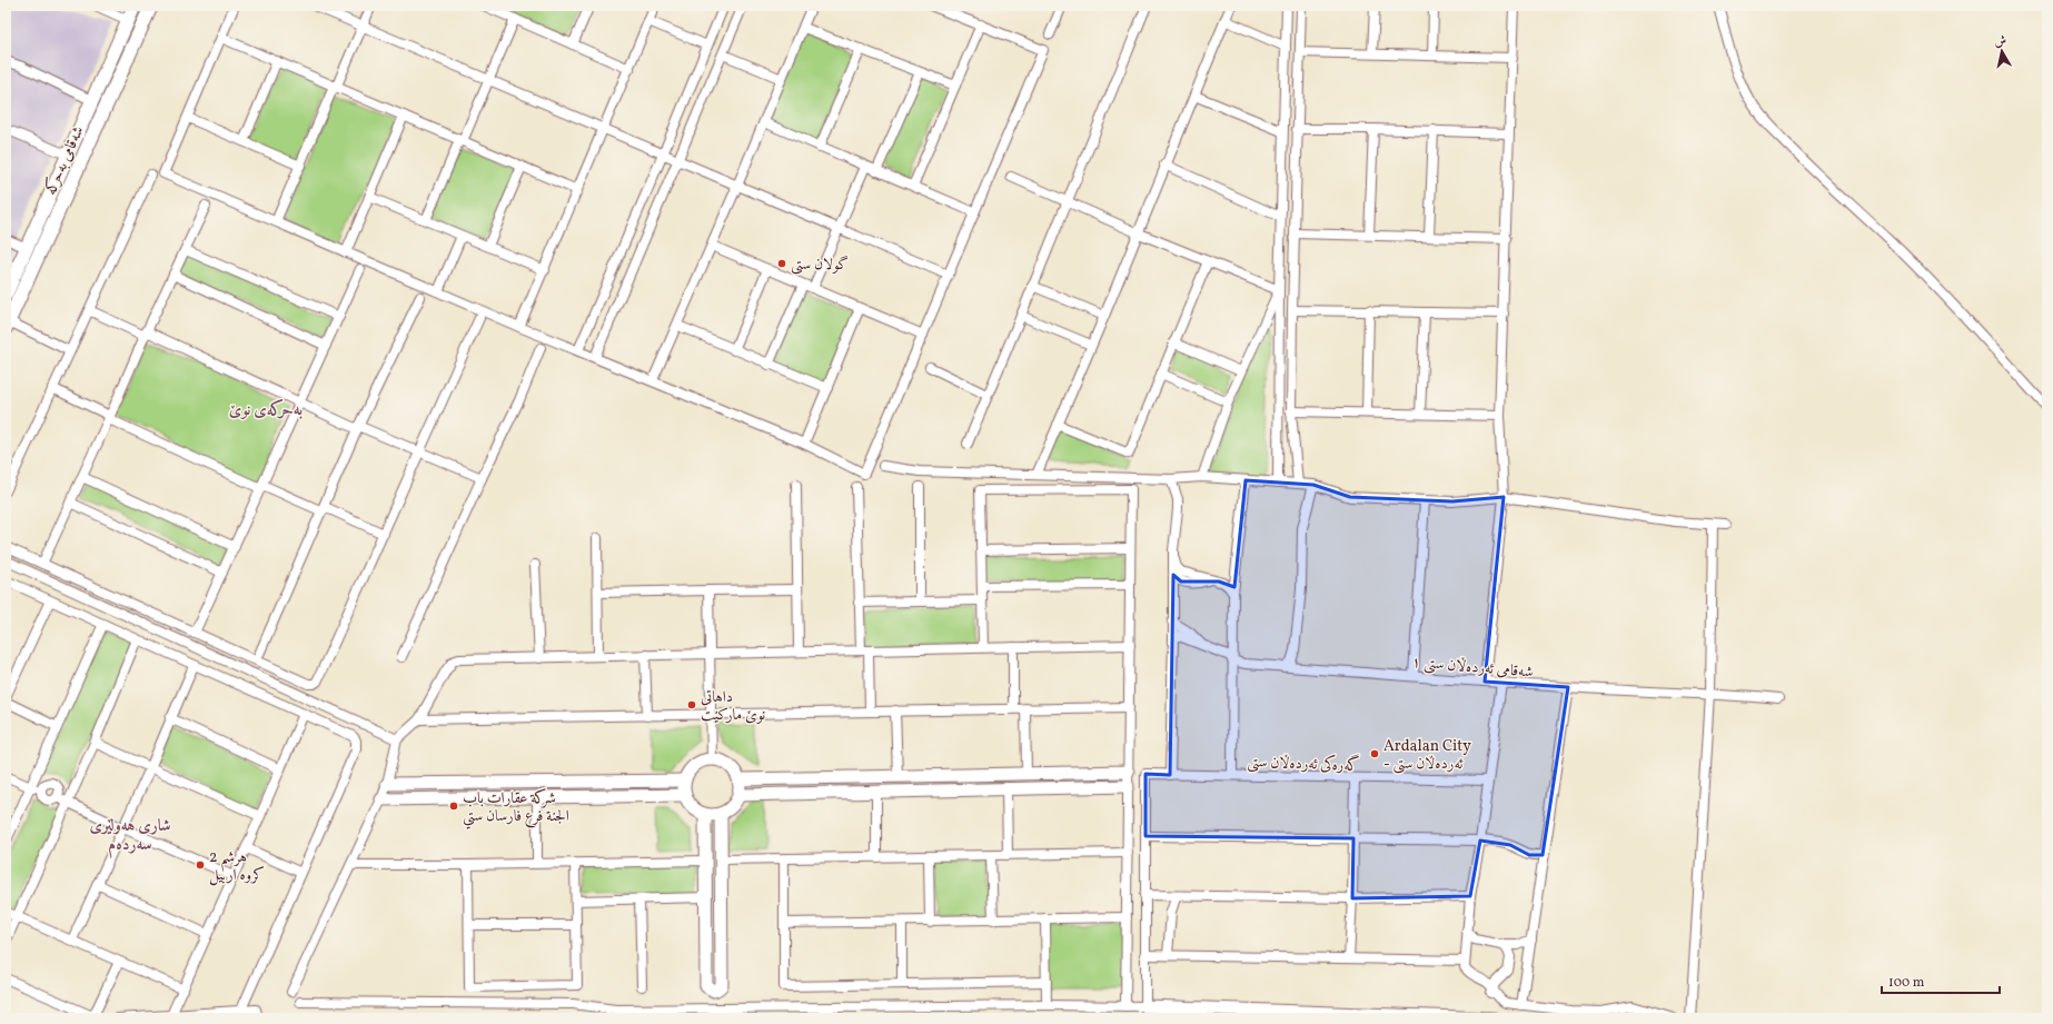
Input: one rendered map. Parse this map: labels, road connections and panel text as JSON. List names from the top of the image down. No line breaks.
{"streets":{"main road":["شەقامی بەحرکە"],"street":["شەقامی ئەردەڵان ستی ١","گەرەکی ئەردەڵان ستی"]},"districts":["بەحرکەی نوێ","شاری هه‌ولێری سه‌رده‌م"],"places":["گولان ستی","داهاتی نوێ مارکێت","Ardalan City - ئەردەڵان ستی","شرکة عقارات باب الجنة فرع فارسان ستي","هرشم 2 كروه اربيل"],"scale_bar":"100 m","north":"top"}
